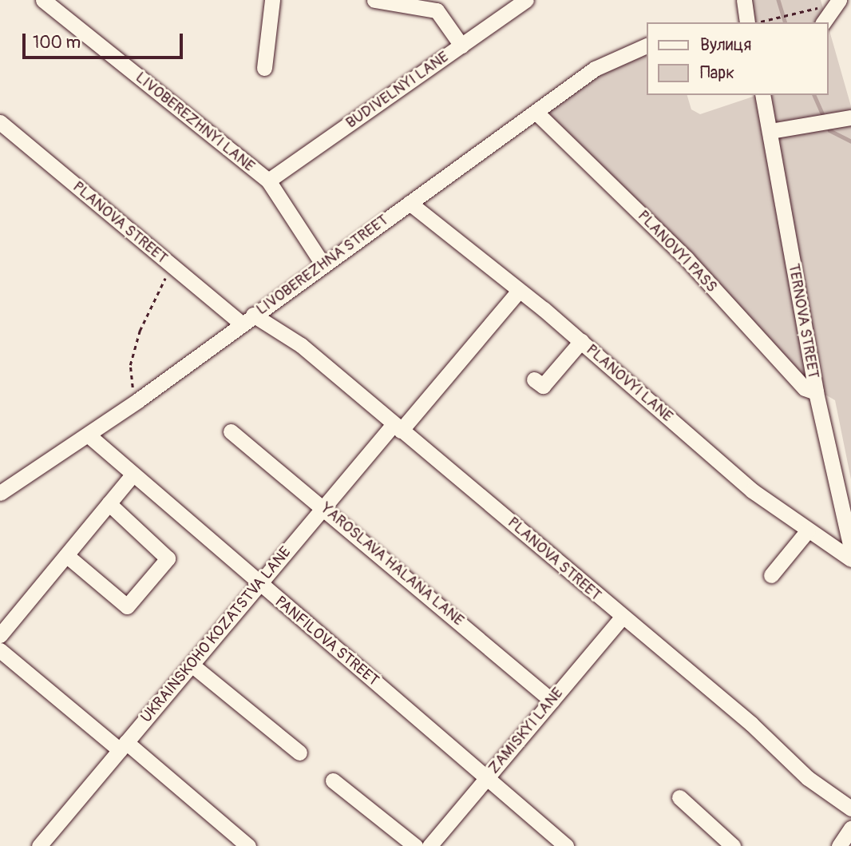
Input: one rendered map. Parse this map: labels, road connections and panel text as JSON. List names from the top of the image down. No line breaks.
{"streets":{"street":["BUDIVELNYI LANE","LIVOBEREZHNYI LANE","PLANOVA STREET","PLANOVYI PASS","LIVOBEREZHNA STREET","TERNOVA STREET","PLANOVYI LANE","YAROSLAVA HALANA LANE","UKRAINSKOHO KOZATSTVA LANE","PANFILOVA STREET","ZAMISKYI LANE"]},"crossings":[["BUDIVELNYI LANE","LIVOBEREZHNYI LANE"],["LIVOBEREZHNYI LANE","LIVOBEREZHNA STREET"],["PLANOVA STREET","LIVOBEREZHNA STREET"],["PLANOVA STREET","UKRAINSKOHO KOZATSTVA LANE"],["PLANOVA STREET","ZAMISKYI LANE"],["PLANOVYI PASS","LIVOBEREZHNA STREET"],["PLANOVYI PASS","TERNOVA STREET"],["LIVOBEREZHNA STREET","PLANOVYI LANE"],["LIVOBEREZHNA STREET","PANFILOVA STREET"],["PLANOVYI LANE","UKRAINSKOHO KOZATSTVA LANE"],["YAROSLAVA HALANA LANE","UKRAINSKOHO KOZATSTVA LANE"],["YAROSLAVA HALANA LANE","ZAMISKYI LANE"],["UKRAINSKOHO KOZATSTVA LANE","PANFILOVA STREET"],["PANFILOVA STREET","ZAMISKYI LANE"]],"legend":["Вулиця","Парк"],"scale_bar":"100 m"}
